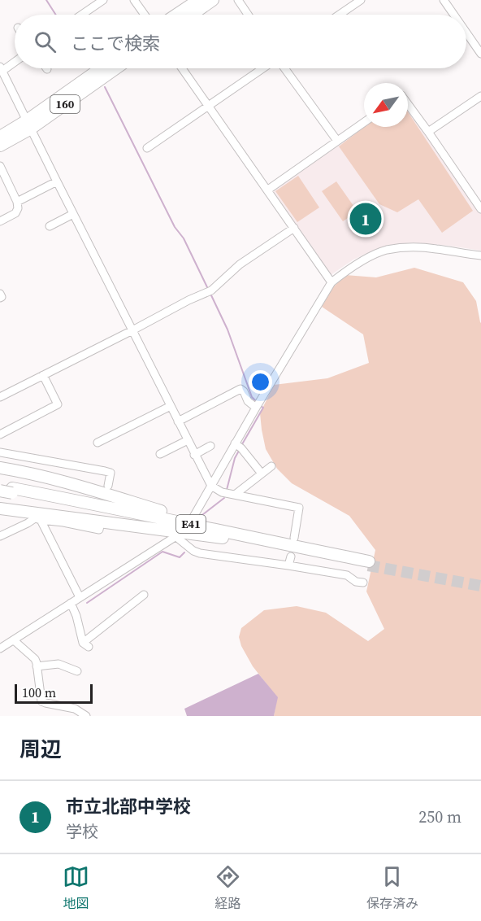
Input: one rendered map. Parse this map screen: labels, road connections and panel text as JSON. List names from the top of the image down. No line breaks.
{"streets":{"highway":["160","E41"]},"scale_bar":"100 m","north":"bottom left","page":{"search":"ここで検索","pins":"1","scale":"100 m","heading":"周辺","list":[{"mark":"1","name":"市立北部中学校","note":"学校","value":"250 m"}],"nav":["地図","経路","保存済み"]}}
